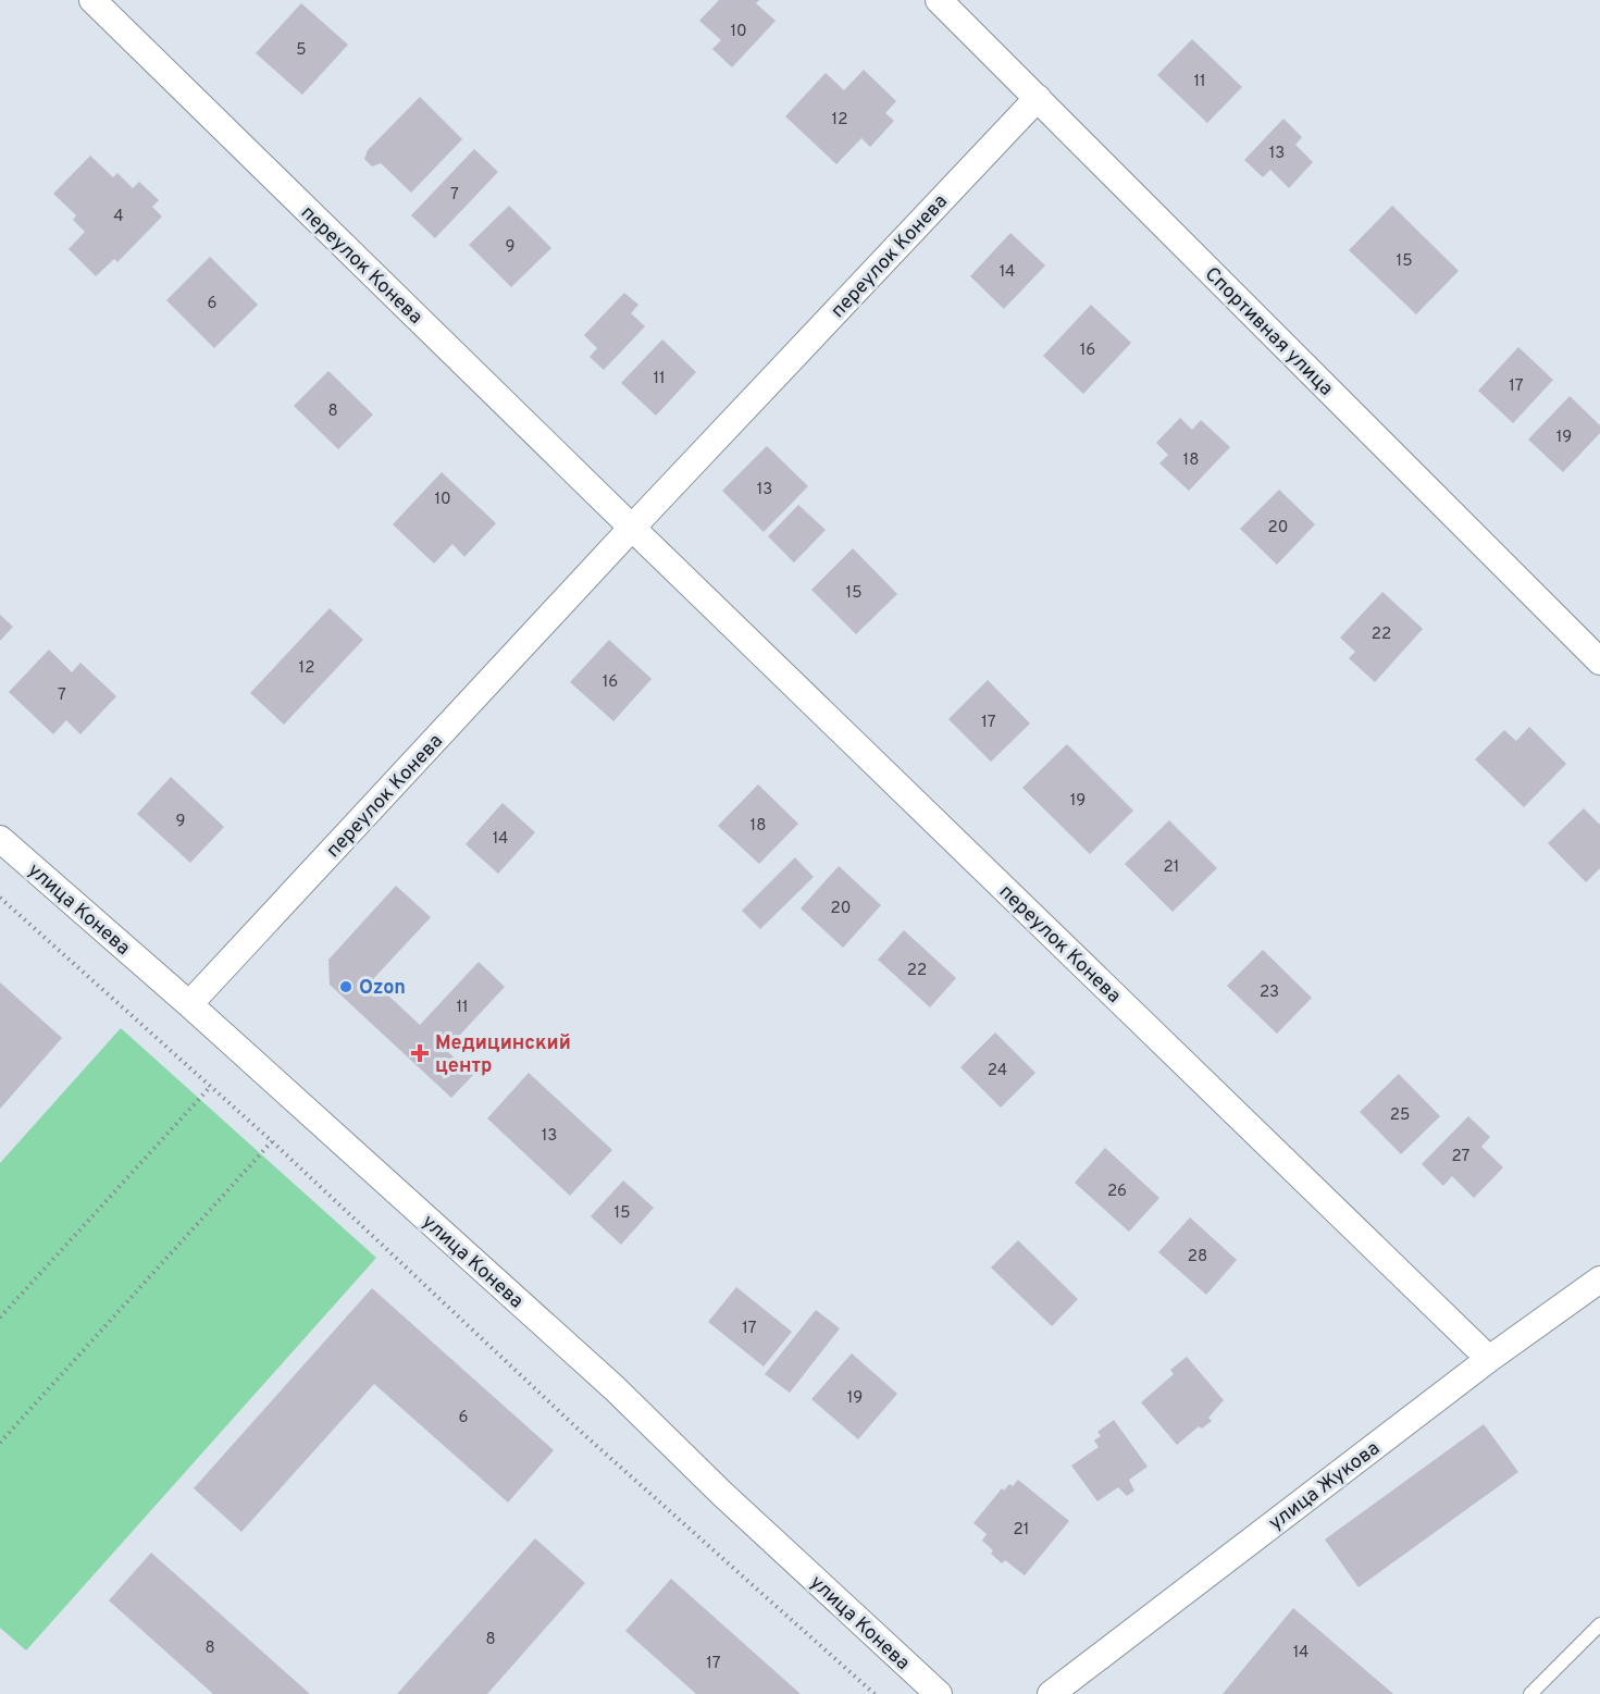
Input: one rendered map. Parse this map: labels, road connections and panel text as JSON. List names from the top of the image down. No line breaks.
{"streets":{"street":["переулок Конева","Спортивная улица","улица Конева","улица Жукова"]},"crossings":[["переулок Конева","Спортивная улица"],["переулок Конева","улица Конева"],["переулок Конева","улица Жукова"]],"places":{"other":["Ozon"],"health":["Медицинский центр"]},"house_numbers":["10","5","11","12","13","7","4","9","15","14","6","16","11","17","8","19","18","13","10","20","15","22","12","16","7","17","19","9","18","14","21","20","22","23","11","24","25","13","27","26","15","28","17","19","6","21","8","8","14","17"]}
